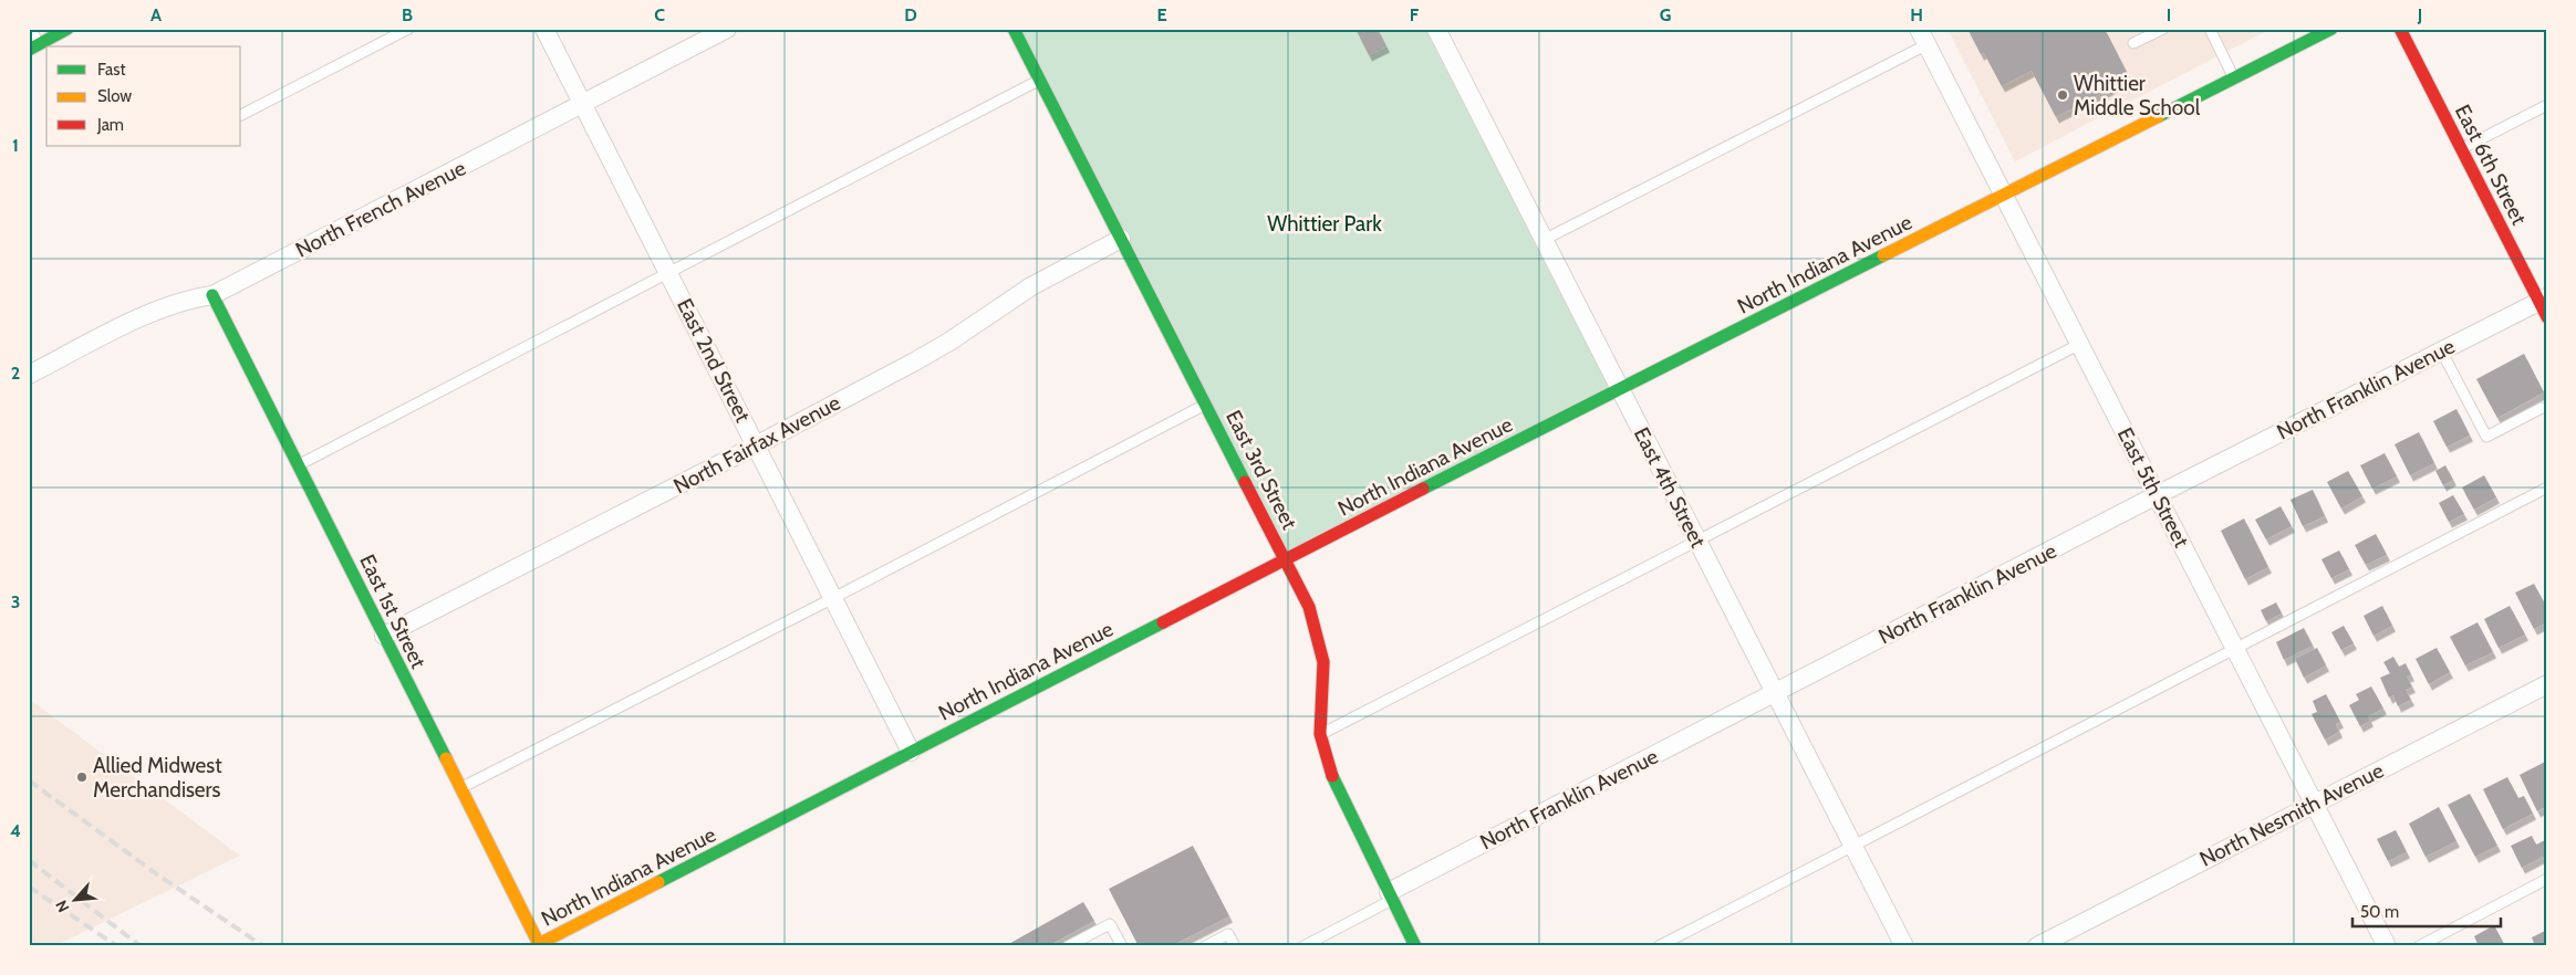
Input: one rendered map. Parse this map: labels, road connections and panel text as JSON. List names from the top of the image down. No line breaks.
{"streets":{"street":["East 6th Street","North French Avenue","North Indiana Avenue","East 2nd Street","North Franklin Avenue","North Fairfax Avenue","East 3rd Street","East 4th Street","East 5th Street","East 1st Street","North Nesmith Avenue"]},"crossings":[["East 6th Street","North Franklin Avenue"],["North French Avenue","East 2nd Street"],["North French Avenue","East 1st Street"],["North Indiana Avenue","East 2nd Street"],["North Indiana Avenue","East 3rd Street"],["North Indiana Avenue","East 4th Street"],["North Indiana Avenue","East 5th Street"],["North Indiana Avenue","East 1st Street"],["East 2nd Street","North Fairfax Avenue"],["North Franklin Avenue","East 3rd Street"],["North Franklin Avenue","East 4th Street"],["North Franklin Avenue","East 5th Street"],["North Fairfax Avenue","East 3rd Street"],["North Fairfax Avenue","East 1st Street"],["East 5th Street","North Nesmith Avenue"]],"parks":["Whittier Park"],"places":["Whittier Middle School","Allied Midwest Merchandisers"],"legend":["Fast","Slow","Jam"],"scale_bar":"50 m","north":"bottom left","grid":{"columns":["A","B","C","D","E","F","G","H","I","J"],"rows":["1","2","3","4"]}}
